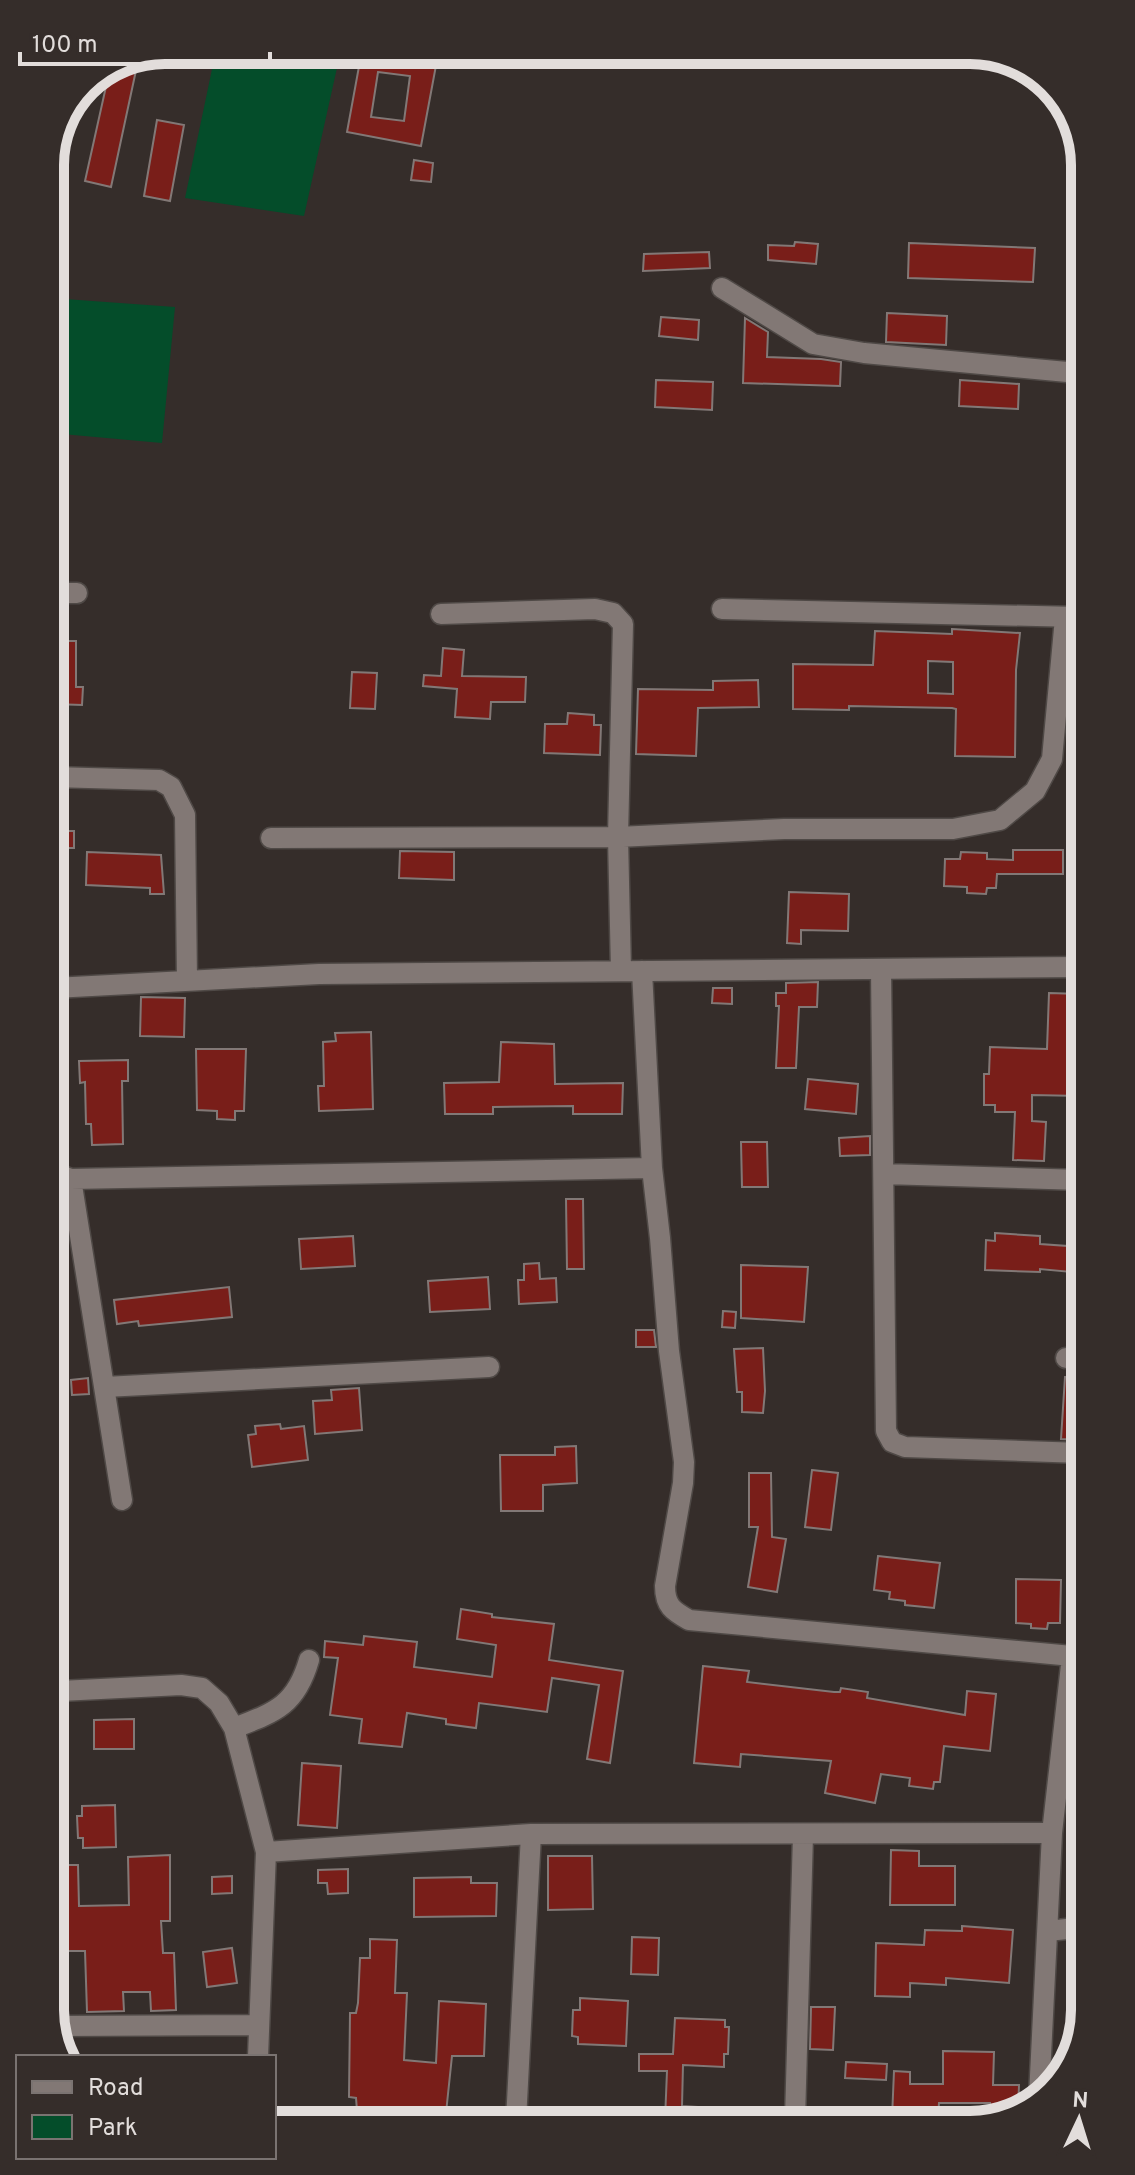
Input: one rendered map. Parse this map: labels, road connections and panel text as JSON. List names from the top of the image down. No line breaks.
{"legend":["Road","Park"],"scale_bar":"100 m","north":"top"}
